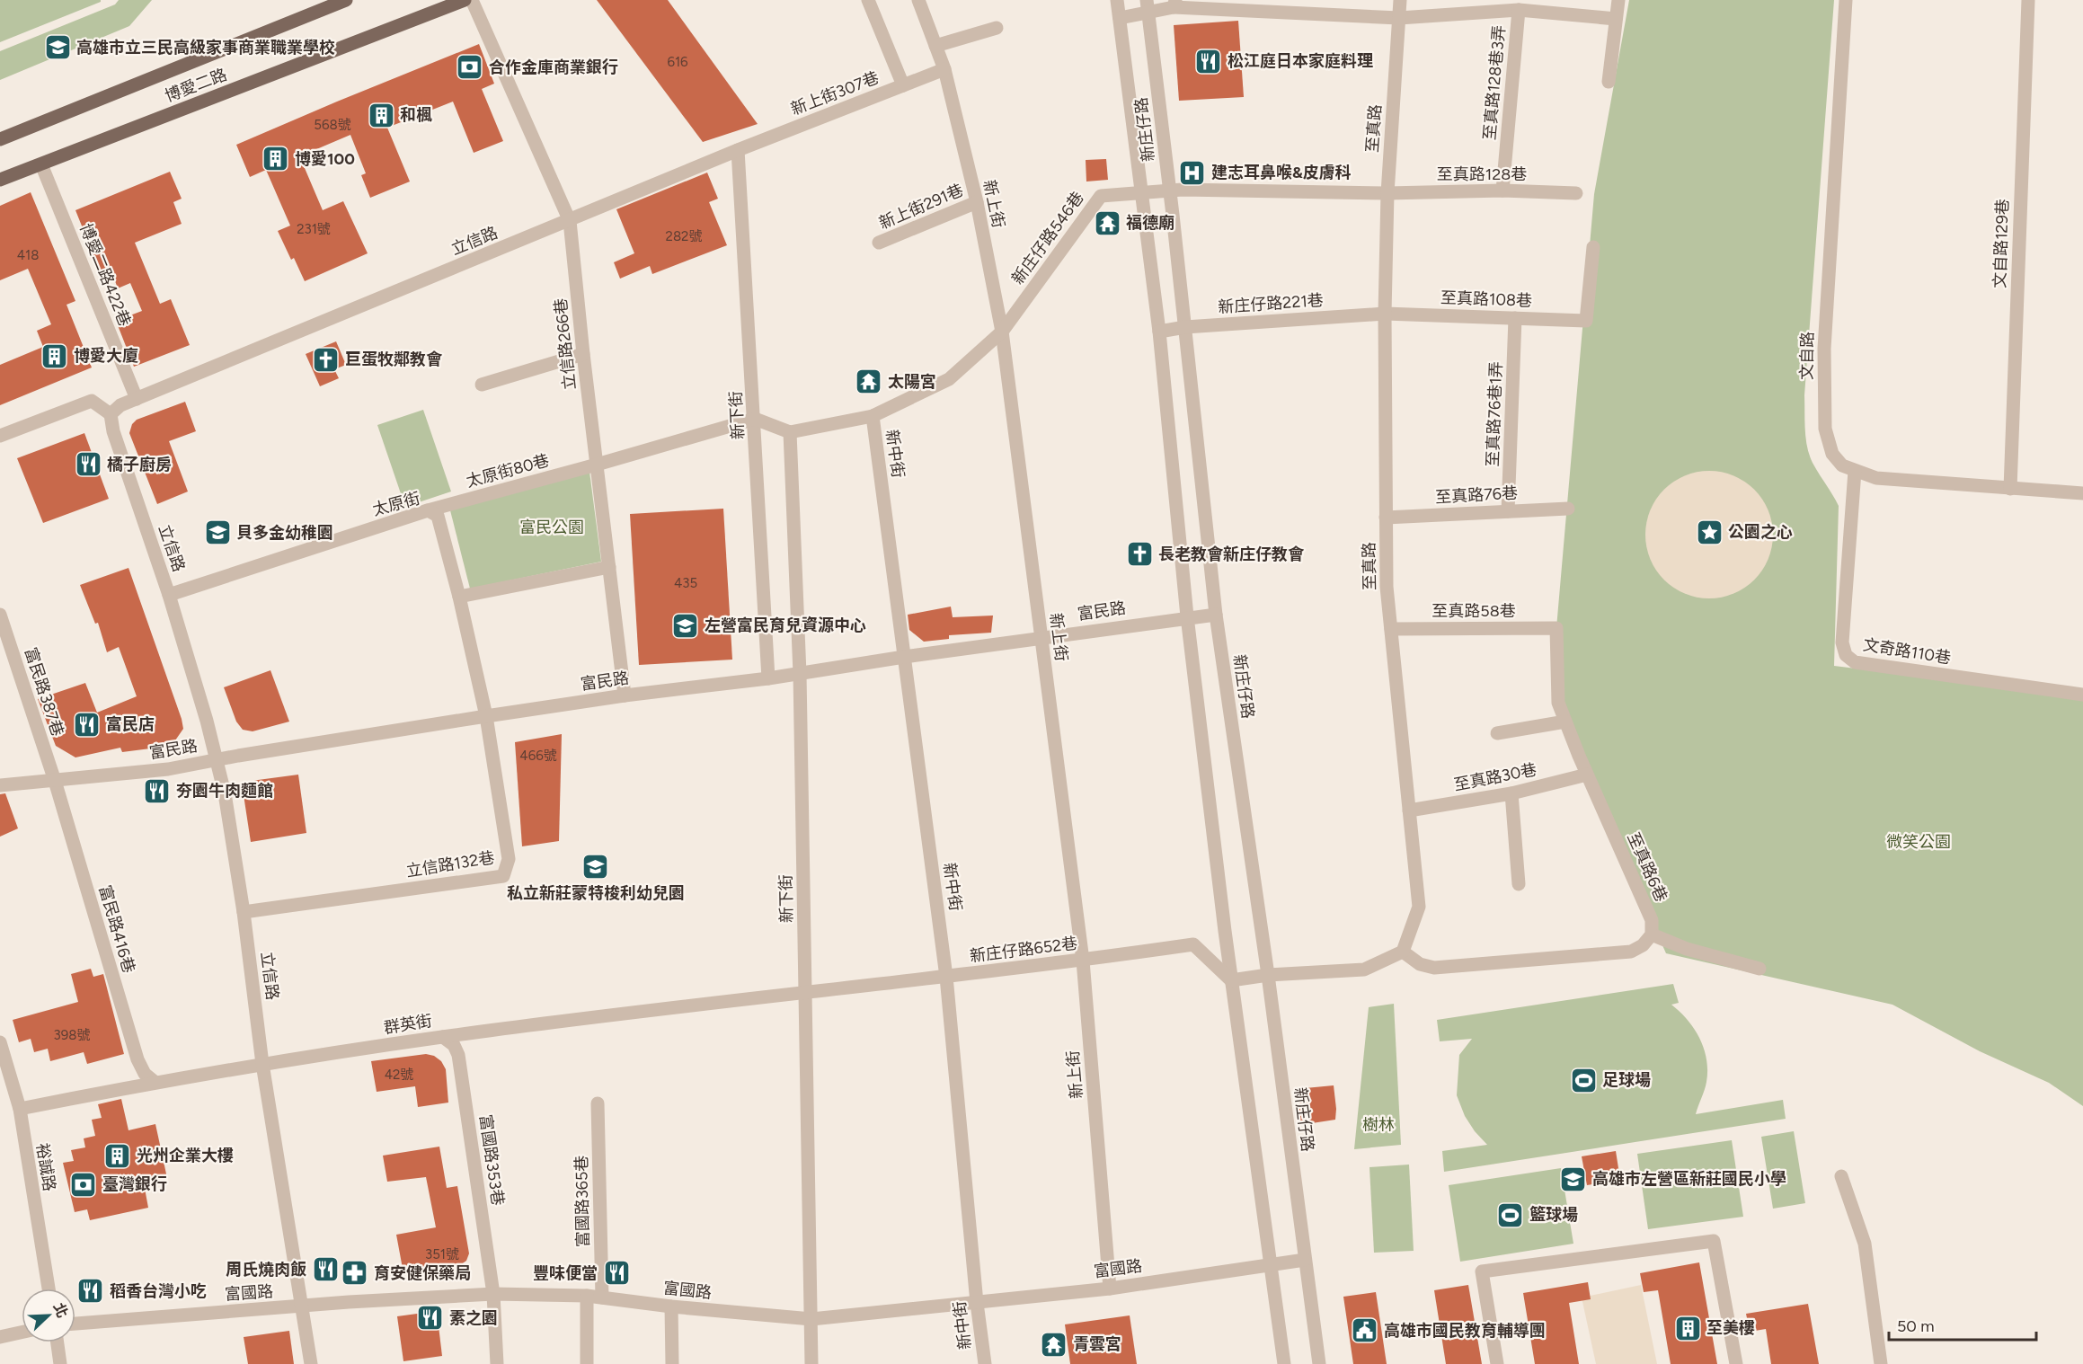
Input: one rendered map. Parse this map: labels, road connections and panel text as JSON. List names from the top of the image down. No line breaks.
{"streets":{"main road":["博愛二路"],"street":["至真路128巷3弄","新上街307巷","至真路","新庄仔路","至真路128巷","新上街","新上街291巷","新庄仔路546巷","立信路","文自路129巷","博愛二路422巷","至真路108巷","新庄仔路221巷","立信路266巷","文自路","至真路76巷1弄","新下街","新中街","太原街80巷","至真路76巷","太原街","富民路","至真路58巷","文奇路110巷","富民路387巷","至真路30巷","立信路132巷","至真路6巷","富民路416巷","新庄仔路652巷","群英街","富國路353巷","裕誠路","富國路365巷","富國路"]},"crossings":[["至真路128巷3弄","至真路128巷"],["博愛二路","博愛二路422巷"],["新上街307巷","新上街"],["新上街307巷","立信路"],["新上街307巷","新下街"],["至真路","至真路128巷"],["至真路","至真路108巷"],["至真路","新庄仔路221巷"],["至真路","至真路76巷"],["至真路","至真路58巷"],["至真路","至真路30巷"],["新庄仔路","至真路128巷"],["新庄仔路","新庄仔路546巷"],["新庄仔路","新庄仔路221巷"],["新庄仔路","富民路"],["新庄仔路","新庄仔路652巷"],["新庄仔路","富國路"],["至真路128巷","新庄仔路546巷"],["新上街","新上街291巷"],["新上街","新庄仔路546巷"],["新上街","富民路"],["新上街","新庄仔路652巷"],["新上街","富國路"],["新庄仔路546巷","新下街"],["新庄仔路546巷","新中街"],["立信路","博愛二路422巷"],["立信路","立信路266巷"],["立信路","新下街"],["立信路","太原街"],["立信路","富民路"],["立信路","立信路132巷"],["立信路","群英街"],["立信路","富國路"],["文自路129巷","文自路"],["至真路108巷","新庄仔路221巷"],["至真路108巷","至真路76巷1弄"],["立信路266巷","太原街80巷"],["立信路266巷","富民路"],["文自路","文奇路110巷"],["至真路76巷1弄","至真路76巷"],["新下街","太原街80巷"],["新下街","富民路"],["新下街","新庄仔路652巷"],["新下街","群英街"],["新下街","富國路"],["新中街","富民路"],["新中街","新庄仔路652巷"],["新中街","富國路"],["太原街80巷","太原街"],["太原街","富民路"],["太原街","立信路132巷"],["富民路","富民路387巷"],["富民路","立信路132巷"],["富民路","富民路416巷"],["至真路58巷","至真路6巷"],["富民路387巷","富民路416巷"],["至真路30巷","至真路6巷"],["富民路416巷","群英街"],["新庄仔路652巷","群英街"],["群英街","富國路353巷"],["群英街","裕誠路"],["富國路353巷","富國路"],["富國路365巷","富國路"]],"parks":["富民公園","微笑公園","樹林"],"places":{"school or university":["高雄市立三民高級家事商業職業學校","貝多金幼稚園","左營富民育兒資源中心","私立新莊蒙特梭利幼兒園","高雄市左營區新莊國民小學"],"restaurant":["松江庭日本家庭料理","橘子廚房","富民店","夯園牛肉麵館","周氏燒肉飯","豐味便當","稻香台灣小吃","素之園"],"bank":["合作金庫商業銀行","臺灣銀行"],"building":["和楓","博愛100","博愛大廈","光州企業大樓","至美樓"],"hospital":["建志耳鼻喉&皮膚科"],"temple":["福德廟","太陽宮","青雲宮"],"church":["巨蛋牧鄰教會","長老教會新庄仔教會"],"place":["公園之心"],"sports":["足球場","籃球場"],"pharmacy":["育安健保藥局"],"public building":["高雄市國民教育輔導團"]},"house_numbers":["616","568號","231號","282號","418","435","466號","398號","42號","351號"],"scale_bar":"50 m","north":"top right"}
